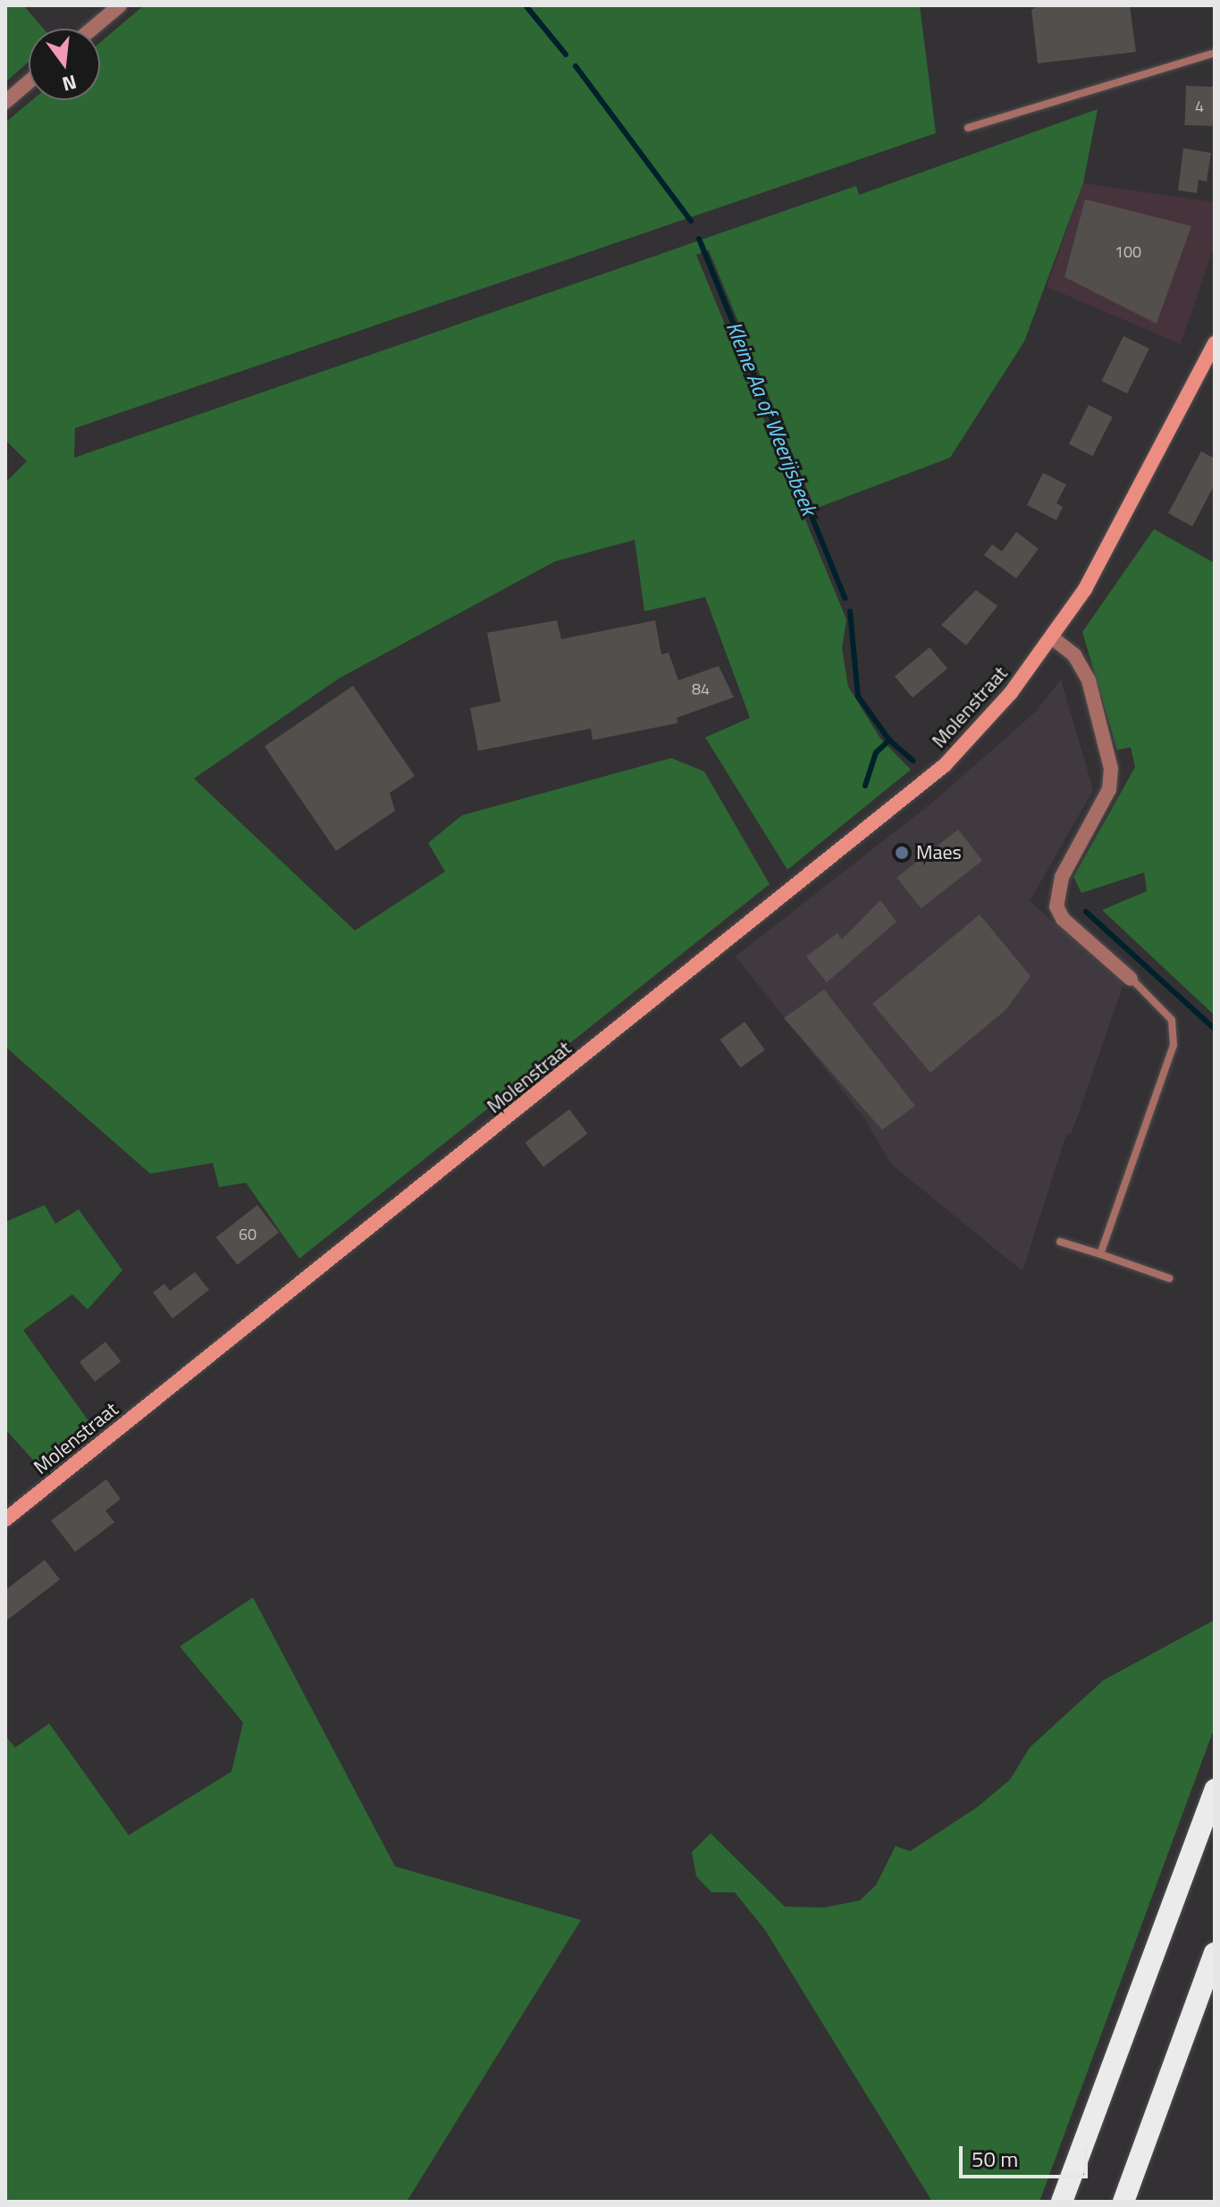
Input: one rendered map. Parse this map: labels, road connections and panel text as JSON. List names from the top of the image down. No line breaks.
{"streets":{"main road":["Molenstraat"]},"water":["Kleine Aa of Weerijsbeek"],"places":["Maes"],"house_numbers":["4","100","84","60"],"scale_bar":"50 m","north":"bottom"}
